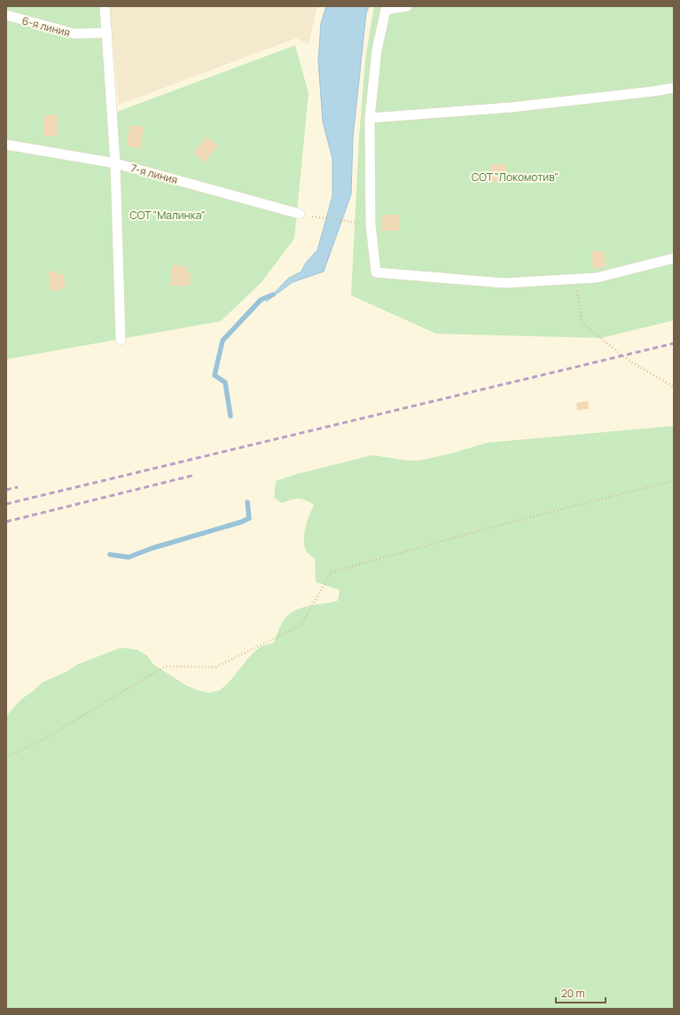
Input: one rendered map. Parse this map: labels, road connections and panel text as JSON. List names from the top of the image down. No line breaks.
{"streets":{"lane":["6-я линия","7-я линия"]},"parks":["СОТ \"Локомотив\"","СОТ \"Малинка\""],"scale_bar":"20 m"}
